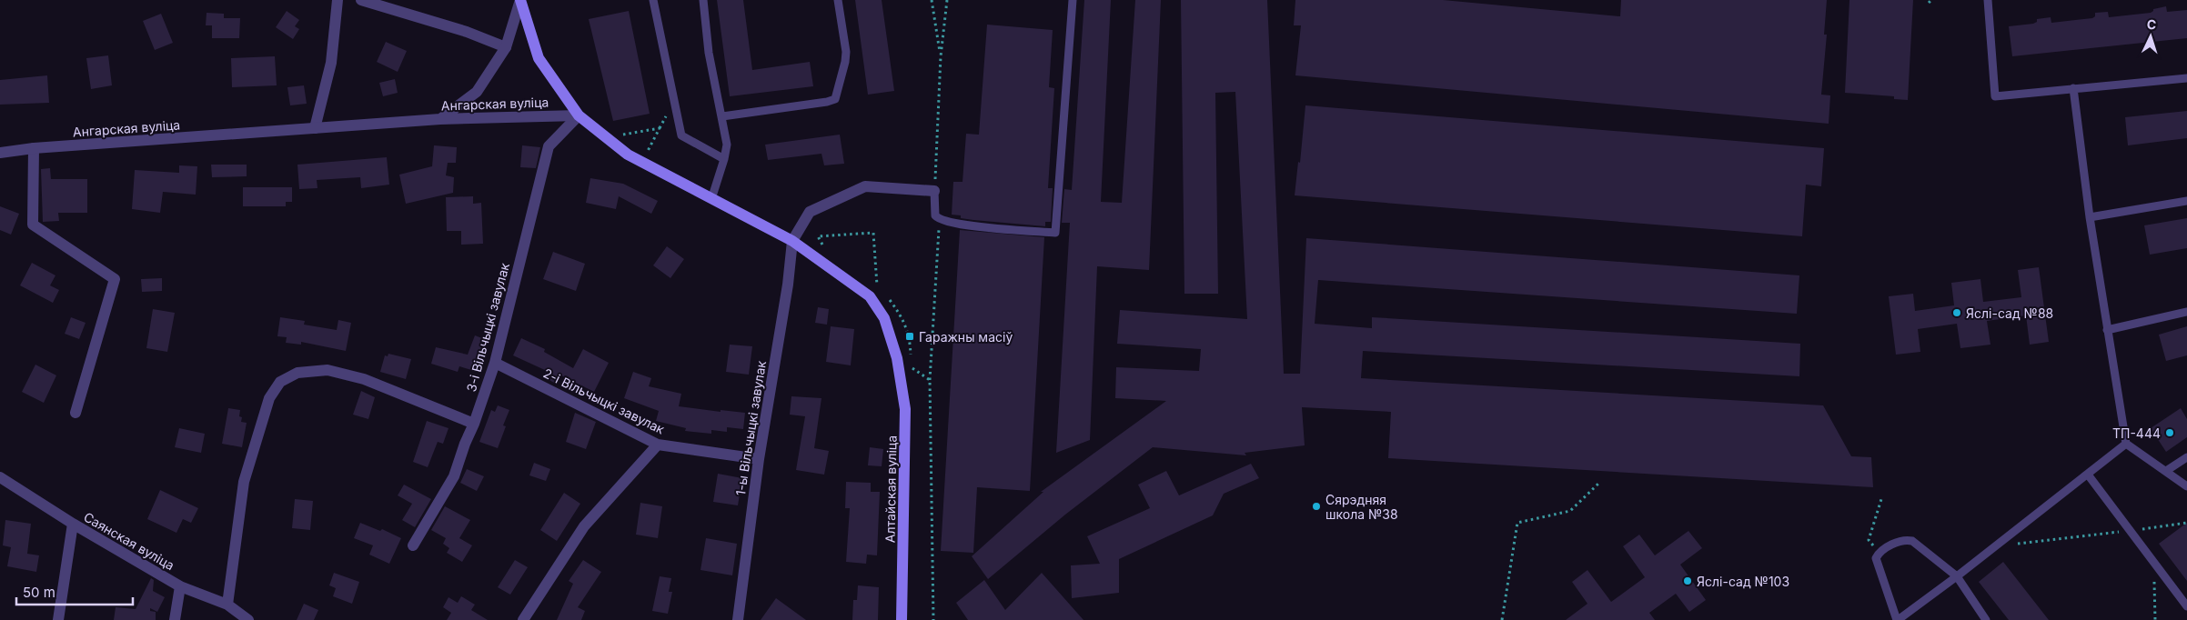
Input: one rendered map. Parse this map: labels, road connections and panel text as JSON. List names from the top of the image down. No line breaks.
{"streets":{"main road":["Алтайская вуліца"],"street":["Ангарская вуліца","3-і Вільчыцкі завулак","2-і Вільчыцкі завулак","1-ы Вільчыцкі завулак","Саянская вуліца"]},"crossings":[["Ангарская вуліца","3-і Вільчыцкі завулак"],["3-і Вільчыцкі завулак","2-і Вільчыцкі завулак"],["2-і Вільчыцкі завулак","1-ы Вільчыцкі завулак"]],"places":{"other":["Яслі-сад №88","ТП-444","Сярэдняя школа №38","Яслі-сад №103"],"transit":["Гаражны масіў"]},"scale_bar":"50 m","north":"top"}
